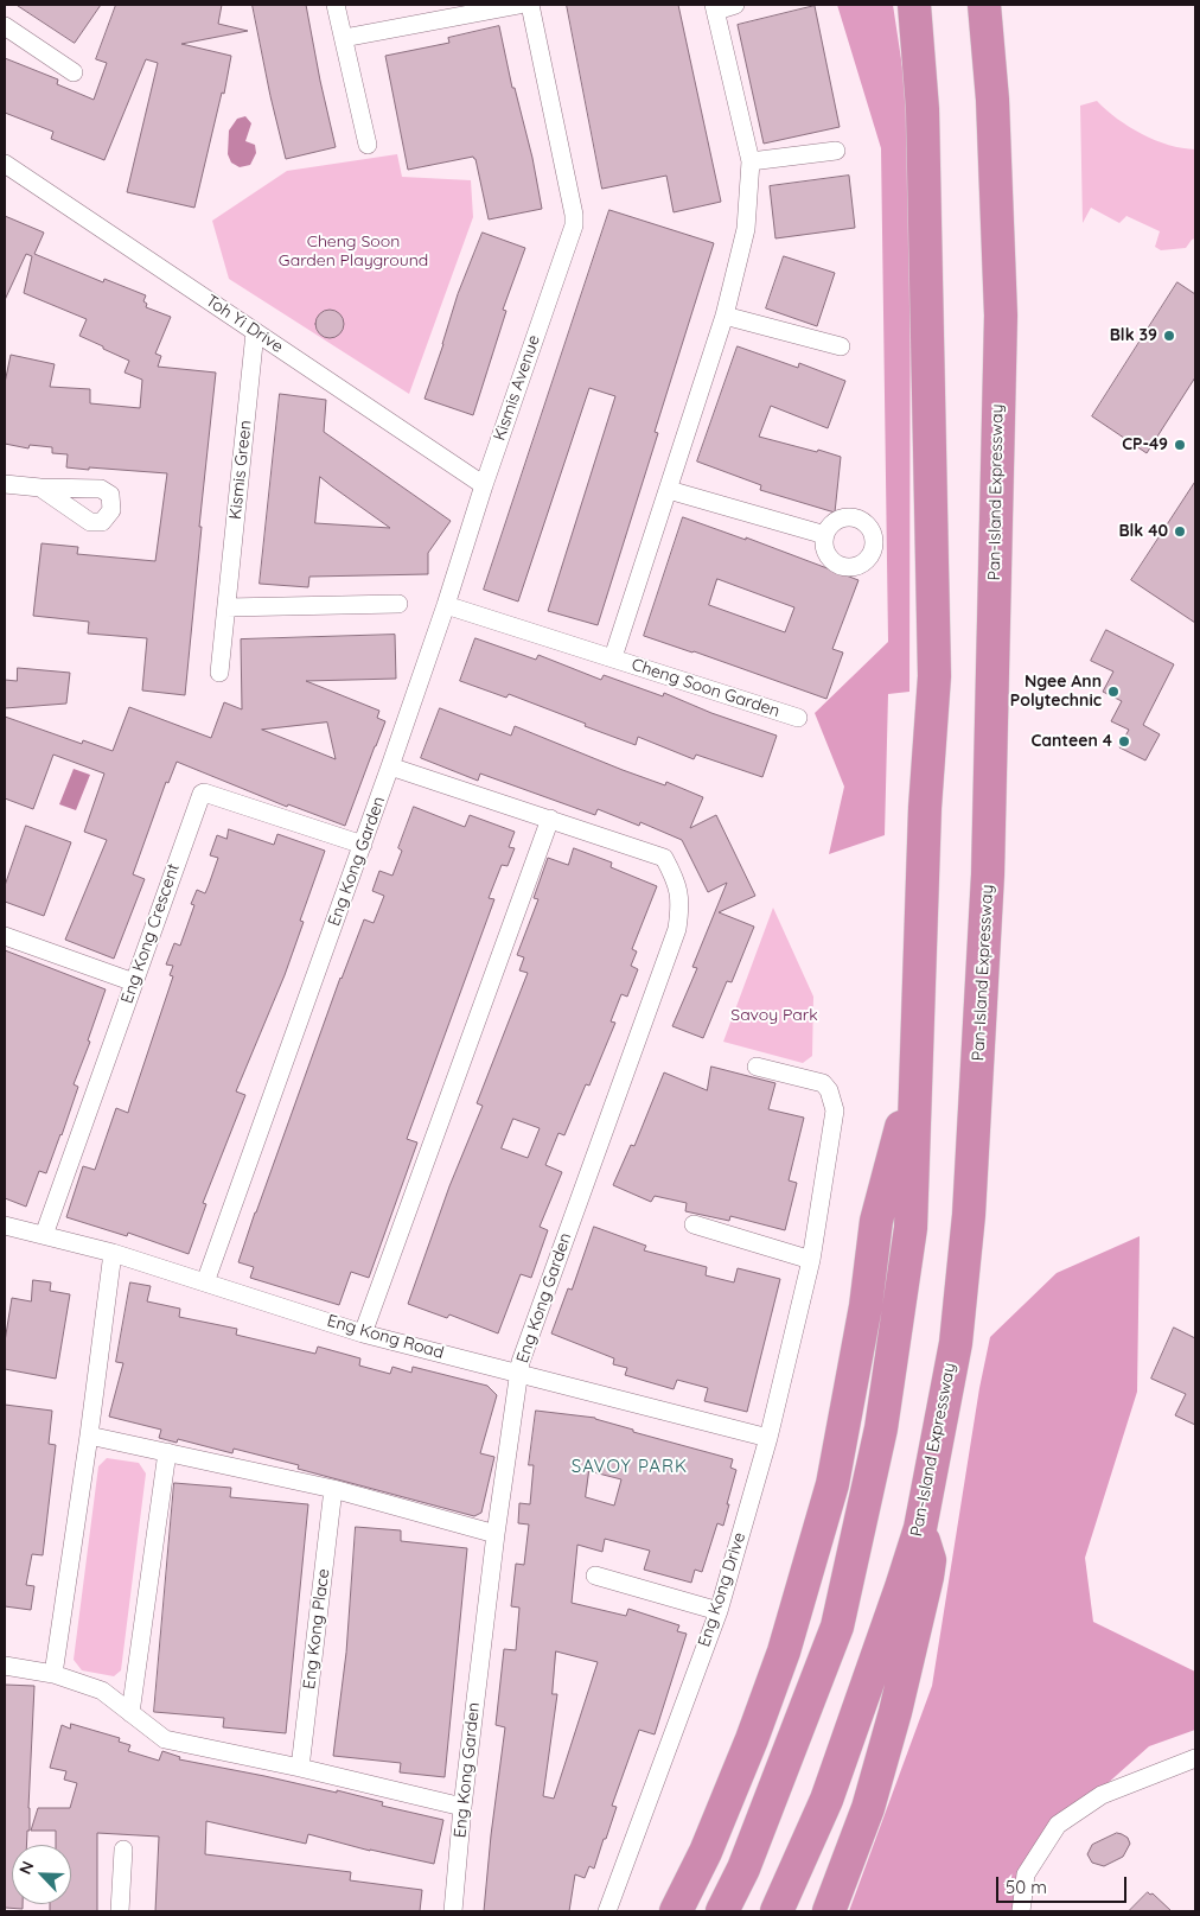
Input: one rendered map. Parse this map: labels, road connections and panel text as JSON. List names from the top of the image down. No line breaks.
{"streets":{"highway":["Pan-Island Expressway"],"street":["Toh Yi Drive","Kismis Avenue","Kismis Green","Cheng Soon Garden","Eng Kong Garden","Eng Kong Crescent","Eng Kong Road","Eng Kong Drive","Eng Kong Place"]},"crossings":[["Toh Yi Drive","Kismis Avenue"],["Toh Yi Drive","Kismis Green"],["Kismis Avenue","Cheng Soon Garden"],["Kismis Avenue","Eng Kong Garden"],["Eng Kong Garden","Eng Kong Crescent"],["Eng Kong Garden","Eng Kong Road"],["Eng Kong Crescent","Eng Kong Road"],["Eng Kong Road","Eng Kong Drive"]],"districts":["SAVOY PARK"],"parks":["Cheng Soon Garden Playground","Savoy Park"],"places":["Blk 39","CP-49","Blk 40","Ngee Ann Polytechnic","Canteen 4"],"scale_bar":"50 m","north":"top left"}
